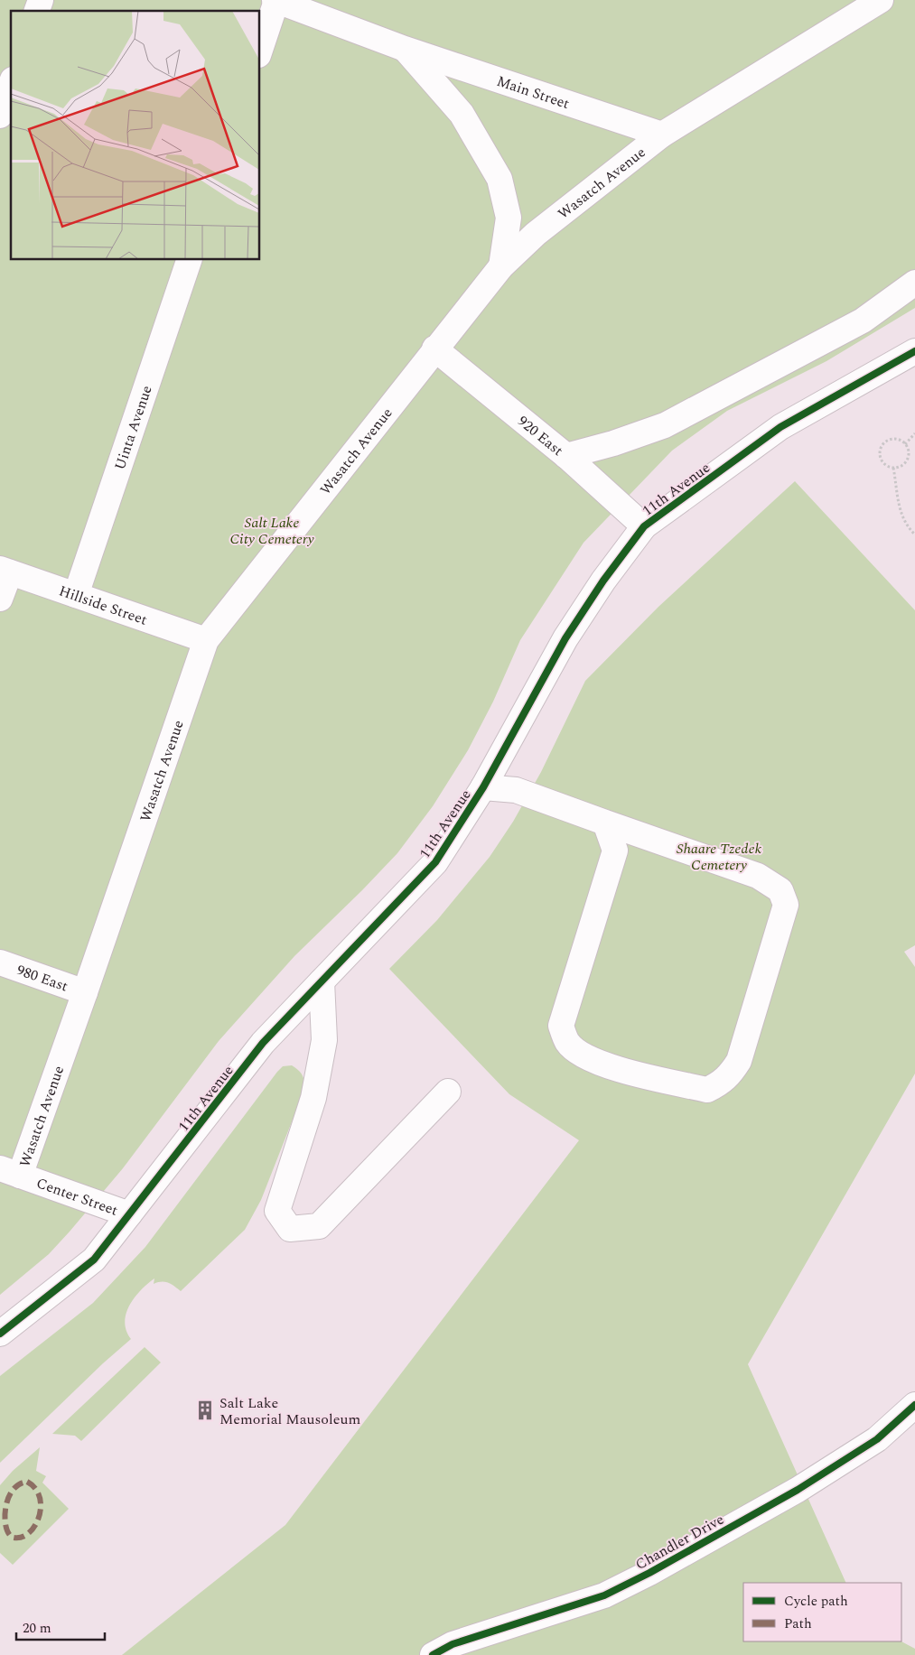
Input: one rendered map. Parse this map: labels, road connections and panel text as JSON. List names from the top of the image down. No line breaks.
{"streets":{"street":["Main Street","Wasatch Avenue","Uinta Avenue","920 East","11th Avenue","Hillside Street","980 East","Center Street","Chandler Drive"]},"crossings":[["Main Street","Wasatch Avenue"],["Wasatch Avenue","920 East"],["Wasatch Avenue","Hillside Street"],["Wasatch Avenue","980 East"],["Wasatch Avenue","Center Street"],["Uinta Avenue","Hillside Street"],["920 East","11th Avenue"],["11th Avenue","Center Street"]],"parks":["Salt Lake City Cemetery","Shaare Tzedek Cemetery"],"places":{"building":["Salt Lake Memorial Mausoleum"]},"legend":["Cycle path","Path"],"scale_bar":"20 m"}
